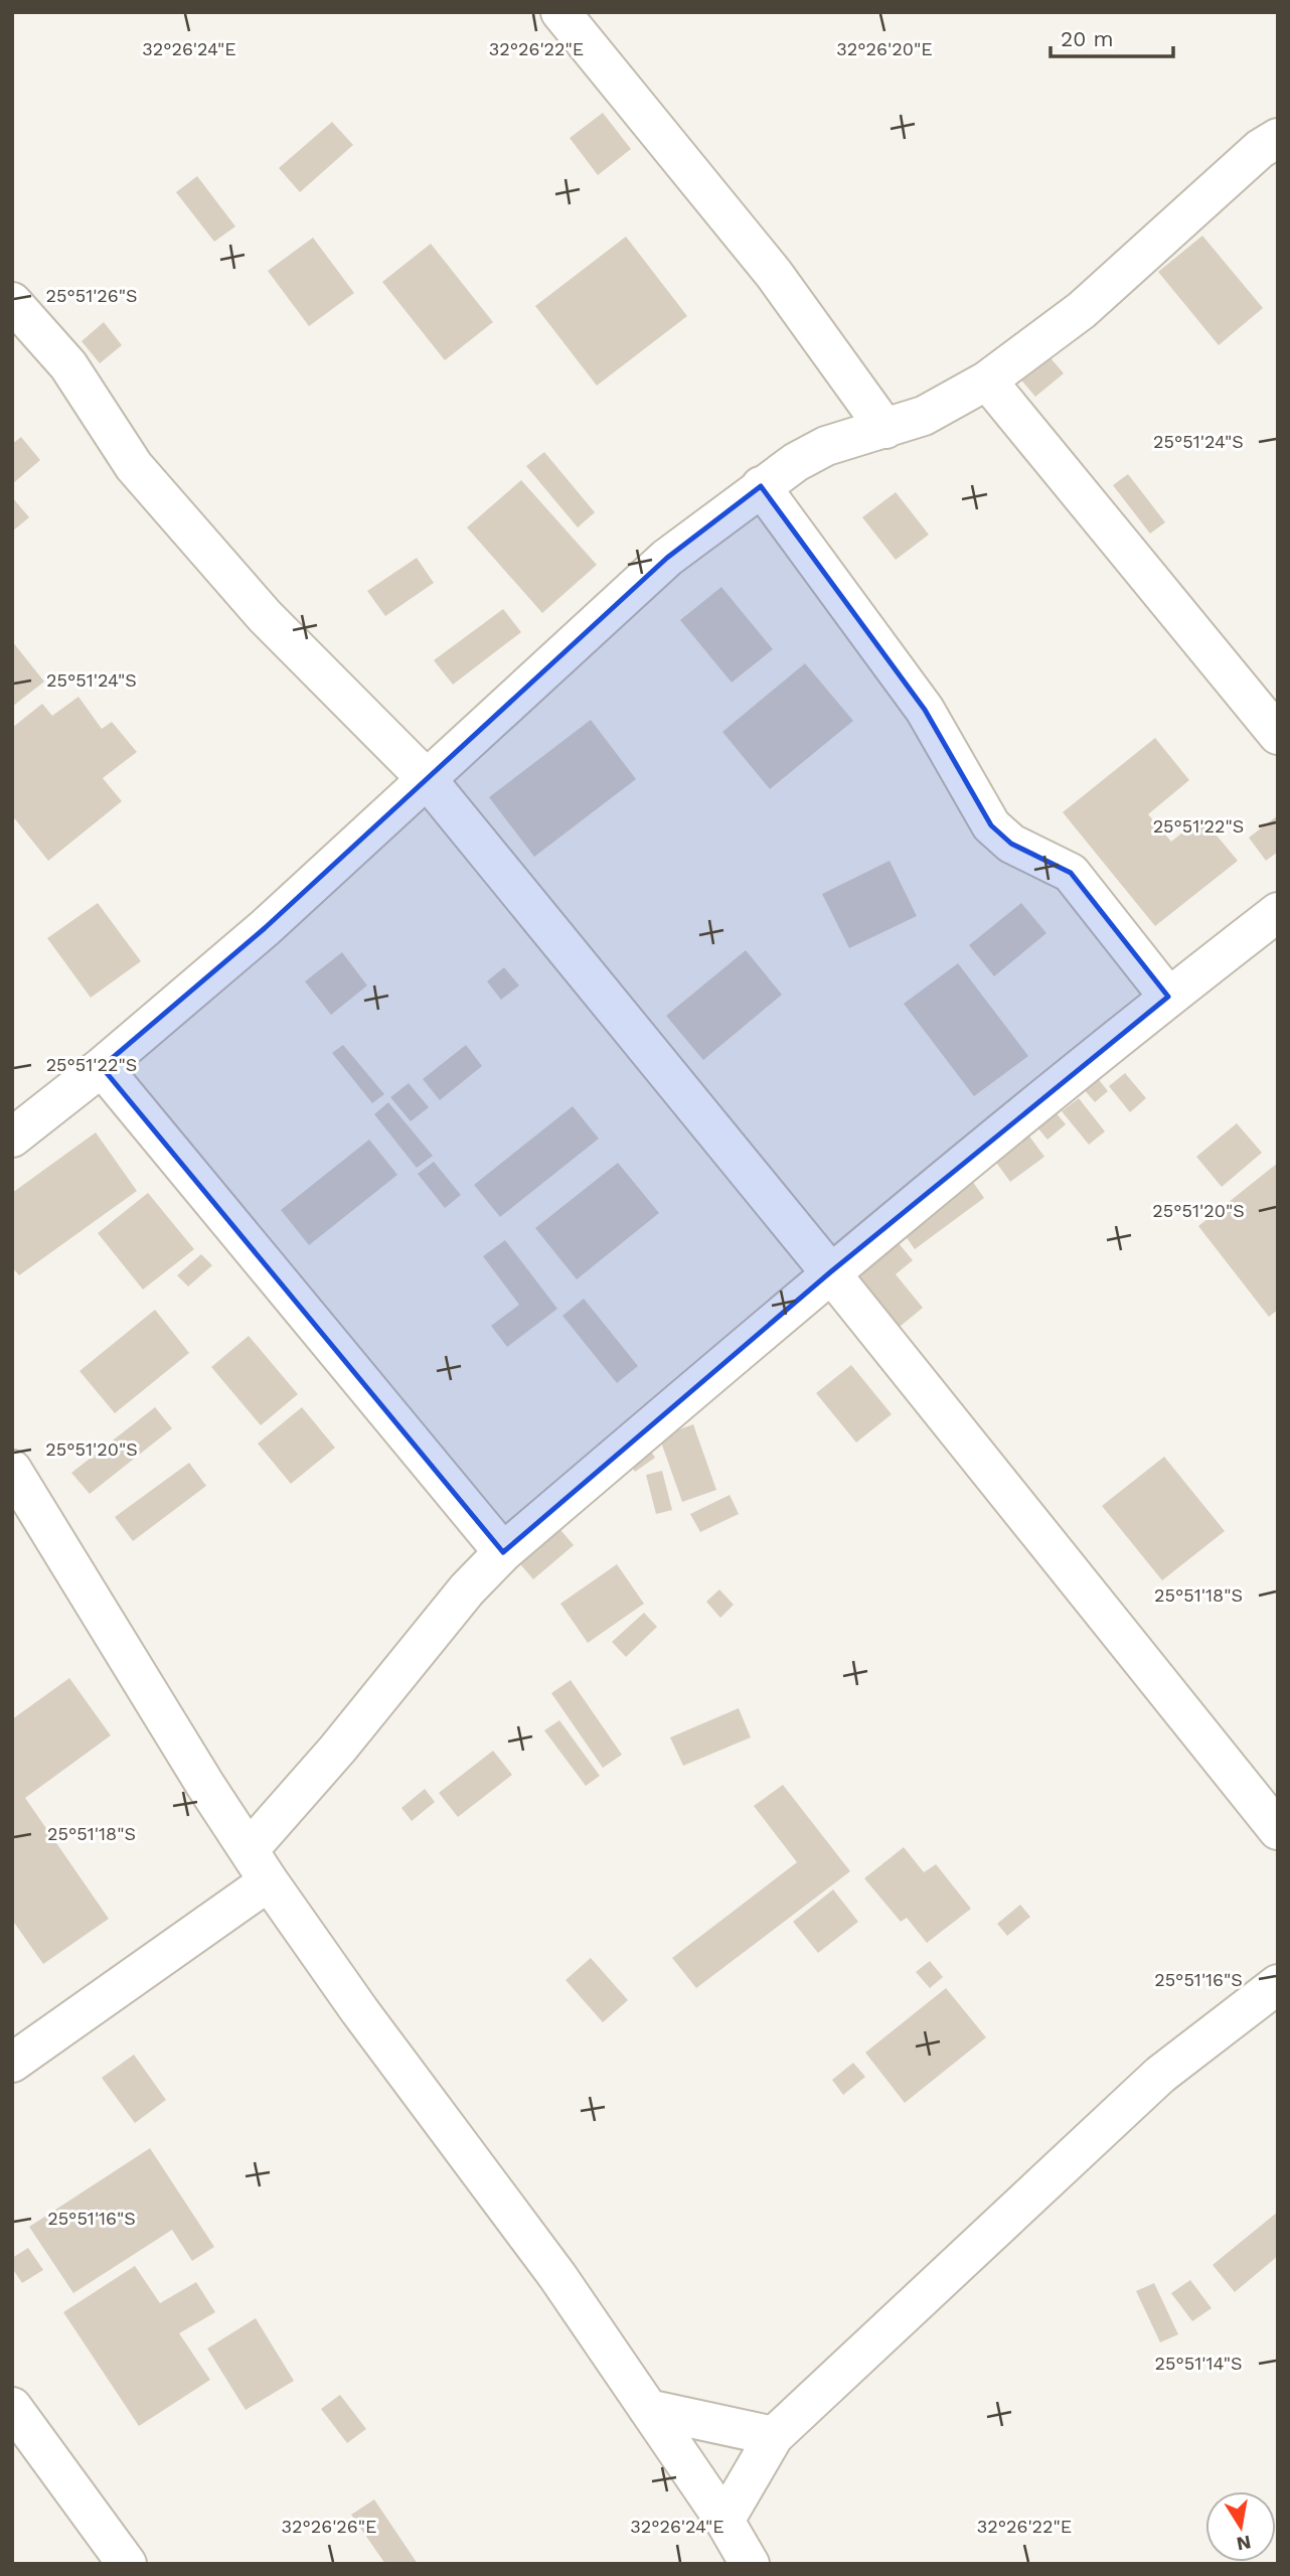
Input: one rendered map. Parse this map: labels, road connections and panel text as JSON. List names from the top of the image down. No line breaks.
{"scale_bar":"20 m","north":"bottom","coordinates":["32°26'24\"E","32°26'22\"E","32°26'20\"E","25°51'26\"S","25°51'24\"S","25°51'22\"S","25°51'20\"S","25°51'18\"S","25°51'16\"S","25°51'14\"S","32°26'26\"E"]}
